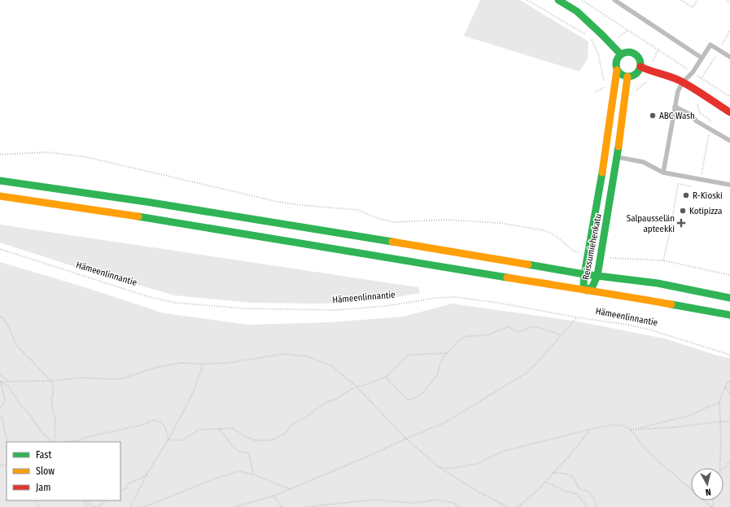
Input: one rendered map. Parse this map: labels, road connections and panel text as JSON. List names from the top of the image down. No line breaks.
{"streets":{"main road":["Reissumiehenkatu","Hämeenlinnantie"]},"crossings":[["Reissumiehenkatu","Hämeenlinnantie"]],"places":{"other":["ABC Wash","R-Kioski","Kotipizza"],"health":["Salpausselän apteekki"]},"legend":["Fast","Slow","Jam"],"north":"bottom"}
